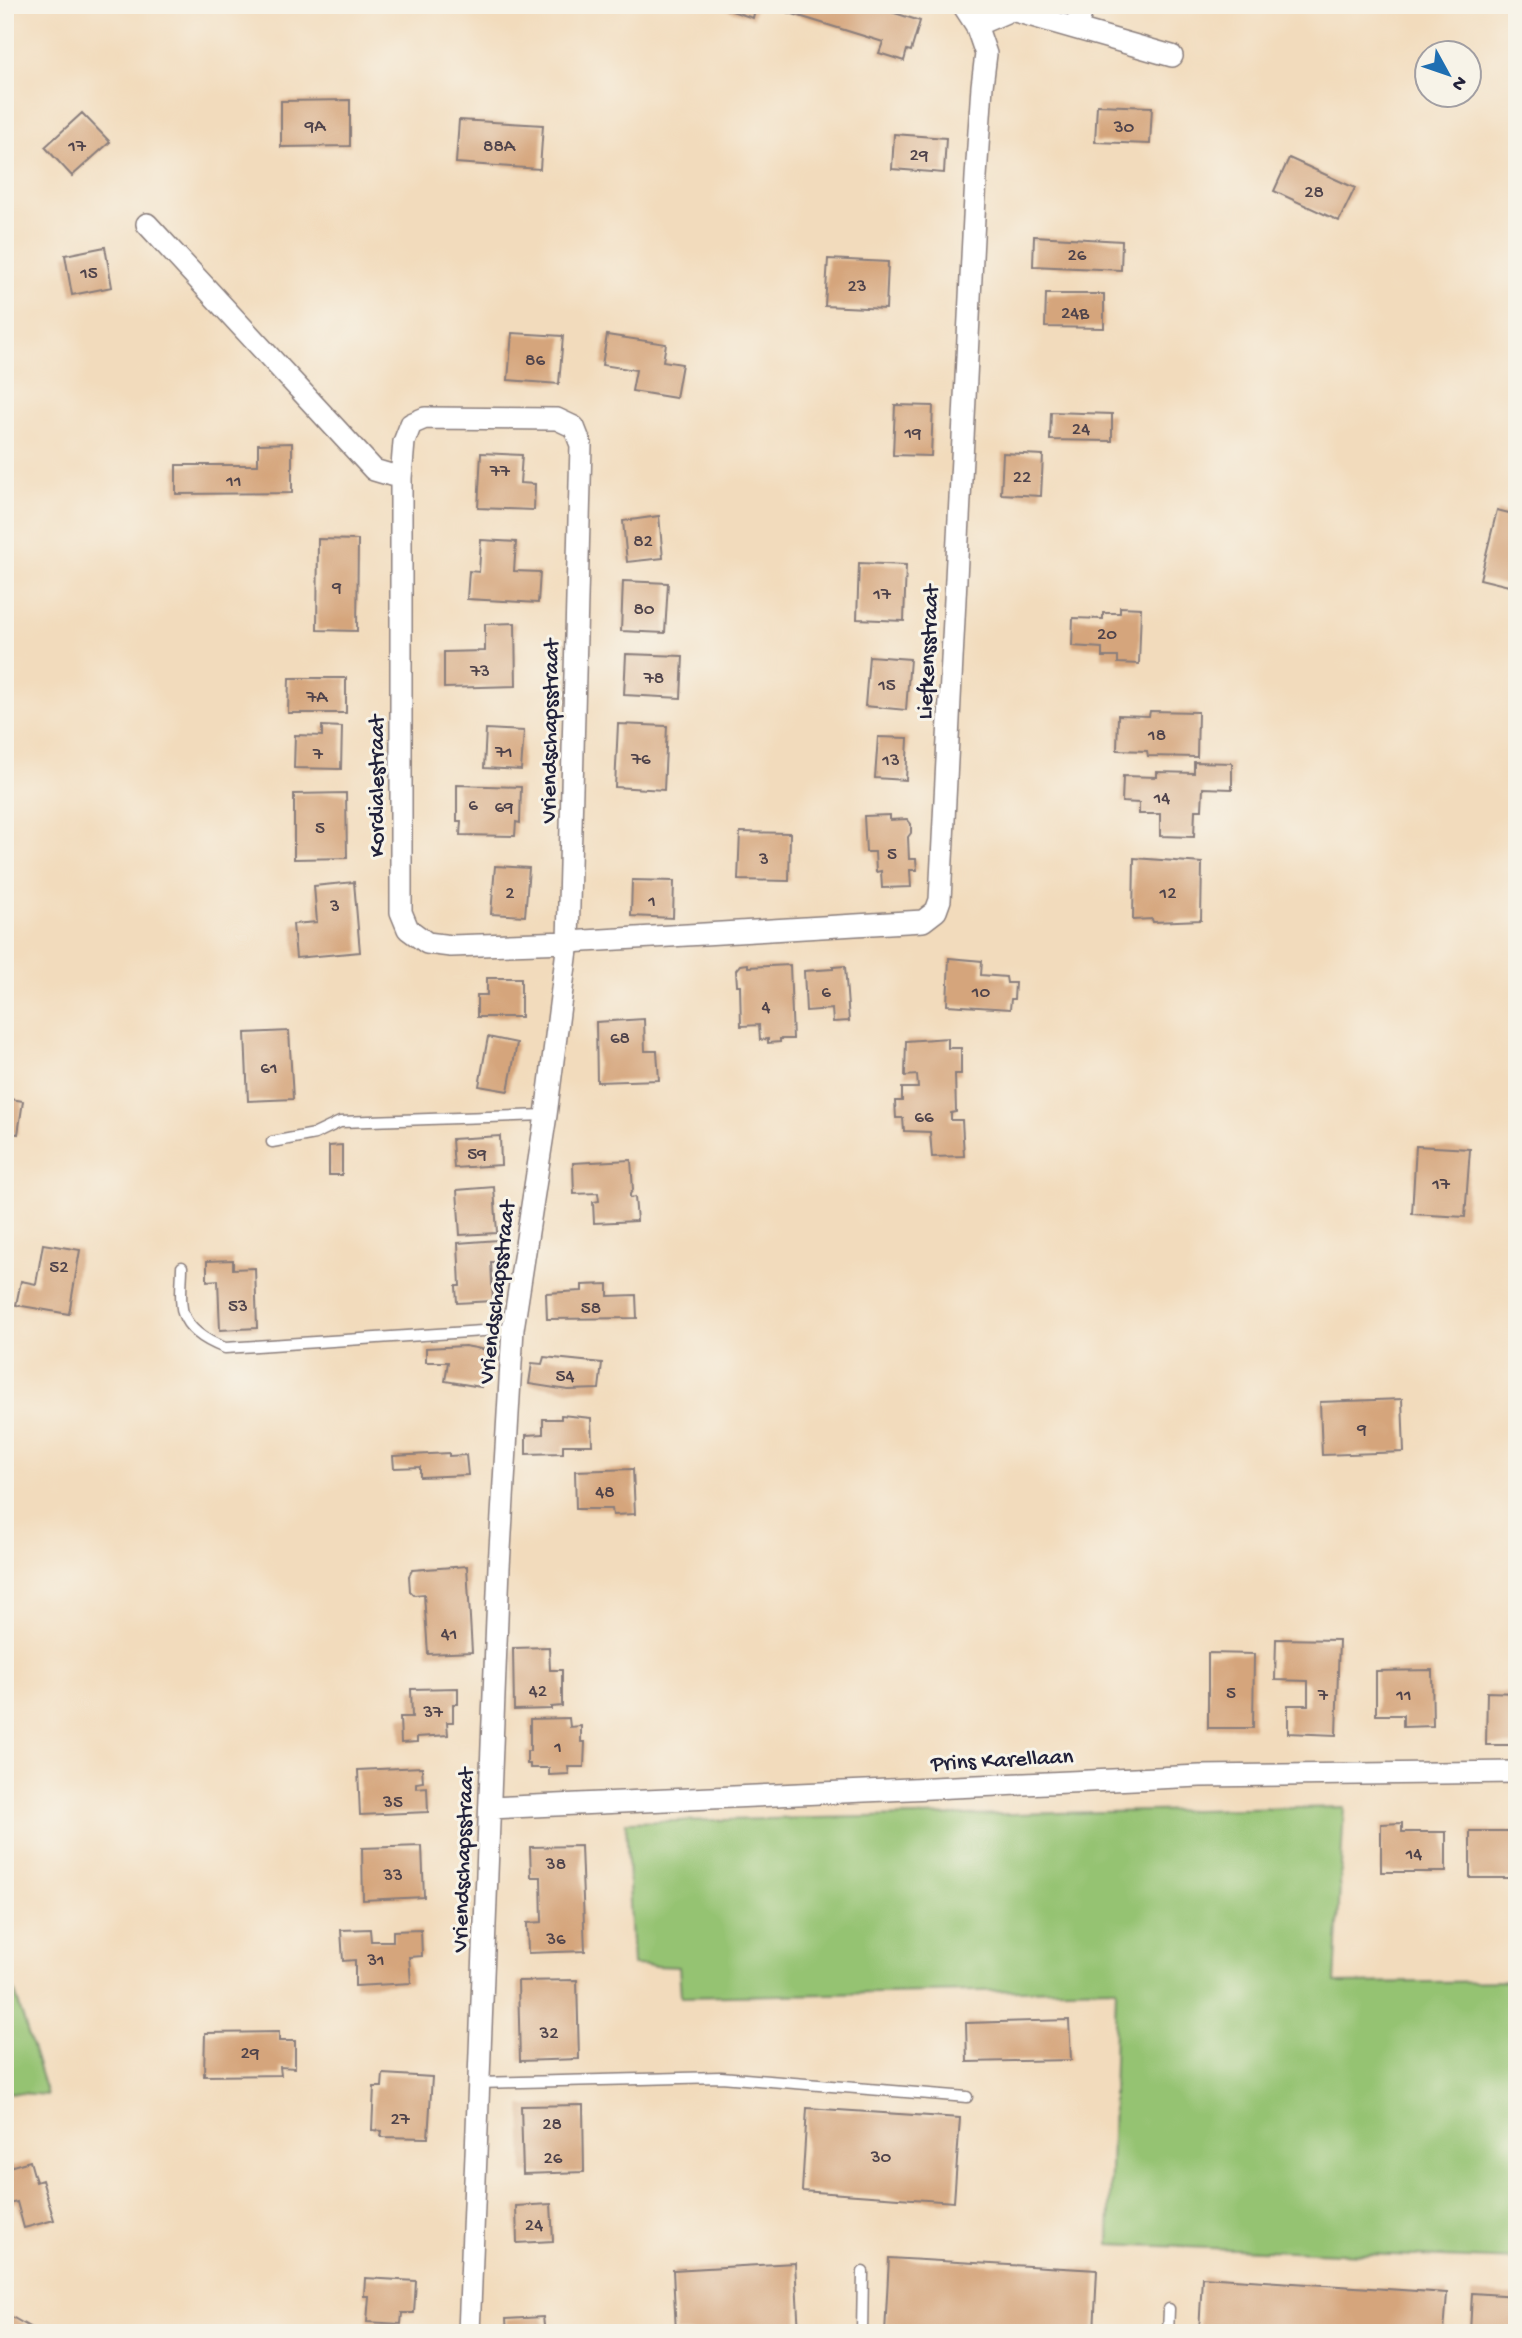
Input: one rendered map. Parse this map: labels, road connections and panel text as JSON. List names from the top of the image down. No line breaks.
{"streets":{"street":["Liefkensstraat","Vriendschapsstraat","Kordialestraat","Prins Karellaan"]},"crossings":[["Liefkensstraat","Vriendschapsstraat"],["Liefkensstraat","Kordialestraat"],["Vriendschapsstraat","Kordialestraat"],["Vriendschapsstraat","Prins Karellaan"]],"house_numbers":["9A","30","17","88A","29","28","26","15","23","24B","86","24","19","77","22","11","82","9","17","80","20","73","78","15","7A","18","71","7","76","13","14","6","69","5","5","3","2","12","1","3","6","10","4","68","61","66","59","17","52","53","58","54","9","48","41","42","5","7","11","37","1","35","14","38","33","36","31","32","29","27","28","30","26","24"],"north":"bottom right"}
